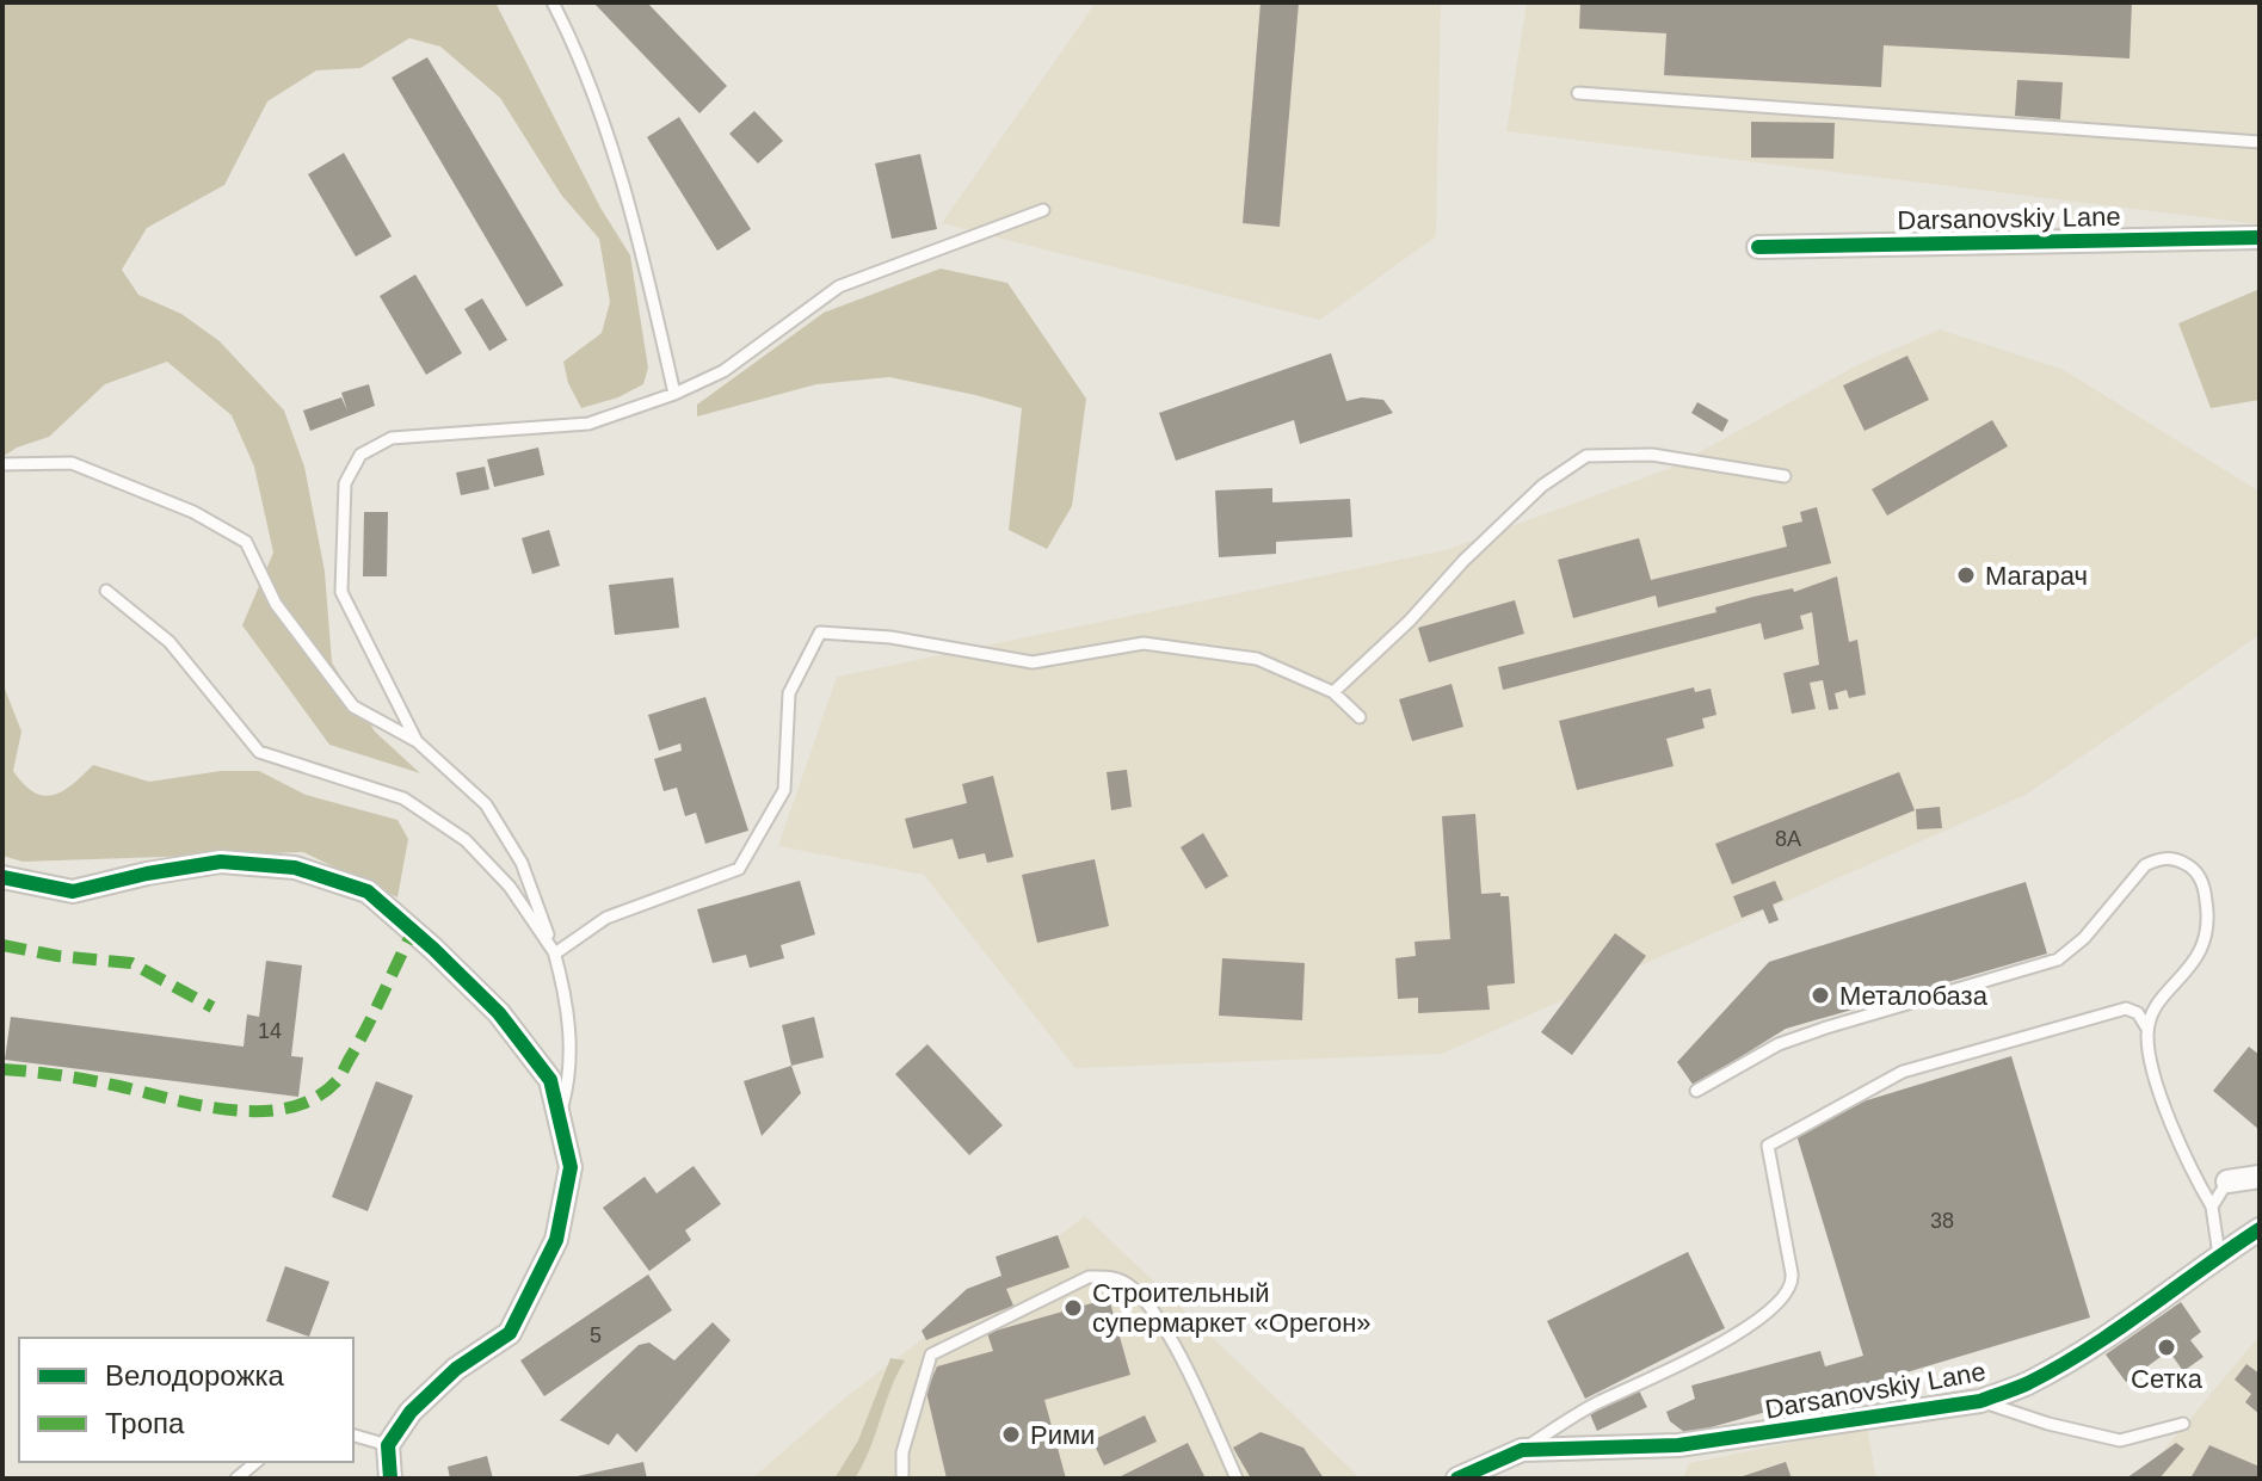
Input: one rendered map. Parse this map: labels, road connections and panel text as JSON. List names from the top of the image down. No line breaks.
{"streets":{"street":["Darsanovskiy Lane"]},"places":["Магарач","Металобаза","Строительный супермаркет «Орегон»","Сетка","Рими"],"house_numbers":["8А","14","38","5"],"legend":["Велодорожка","Тропа"]}
